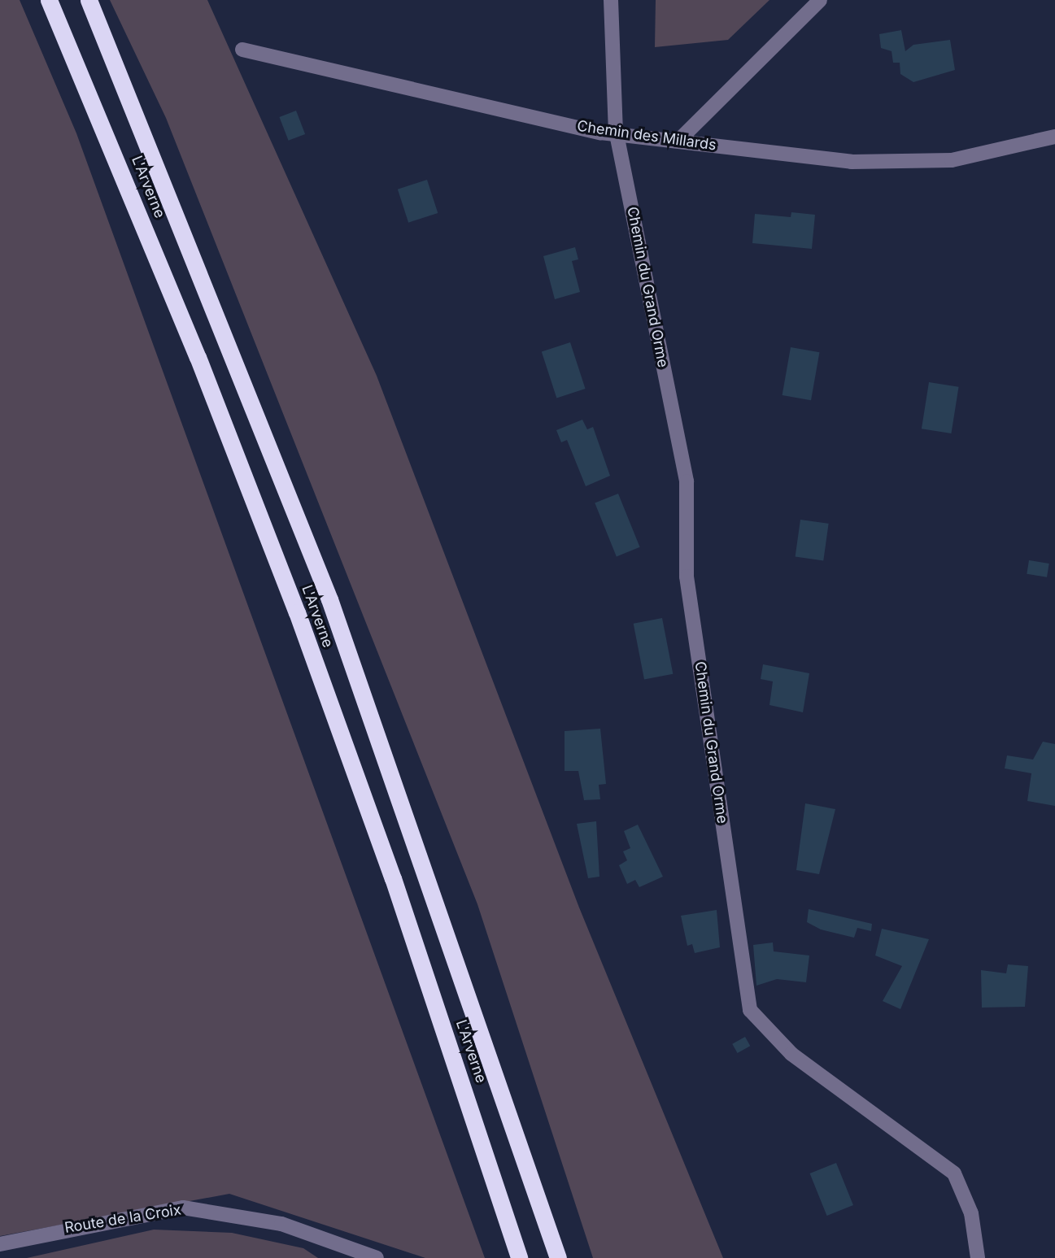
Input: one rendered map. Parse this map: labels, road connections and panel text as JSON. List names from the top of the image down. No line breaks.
{"streets":{"highway":["L'Arverne"],"street":["Chemin des Millards","Chemin du Grand Orme","Route de la Croix"]},"crossings":[["Chemin des Millards","Chemin du Grand Orme"]]}
